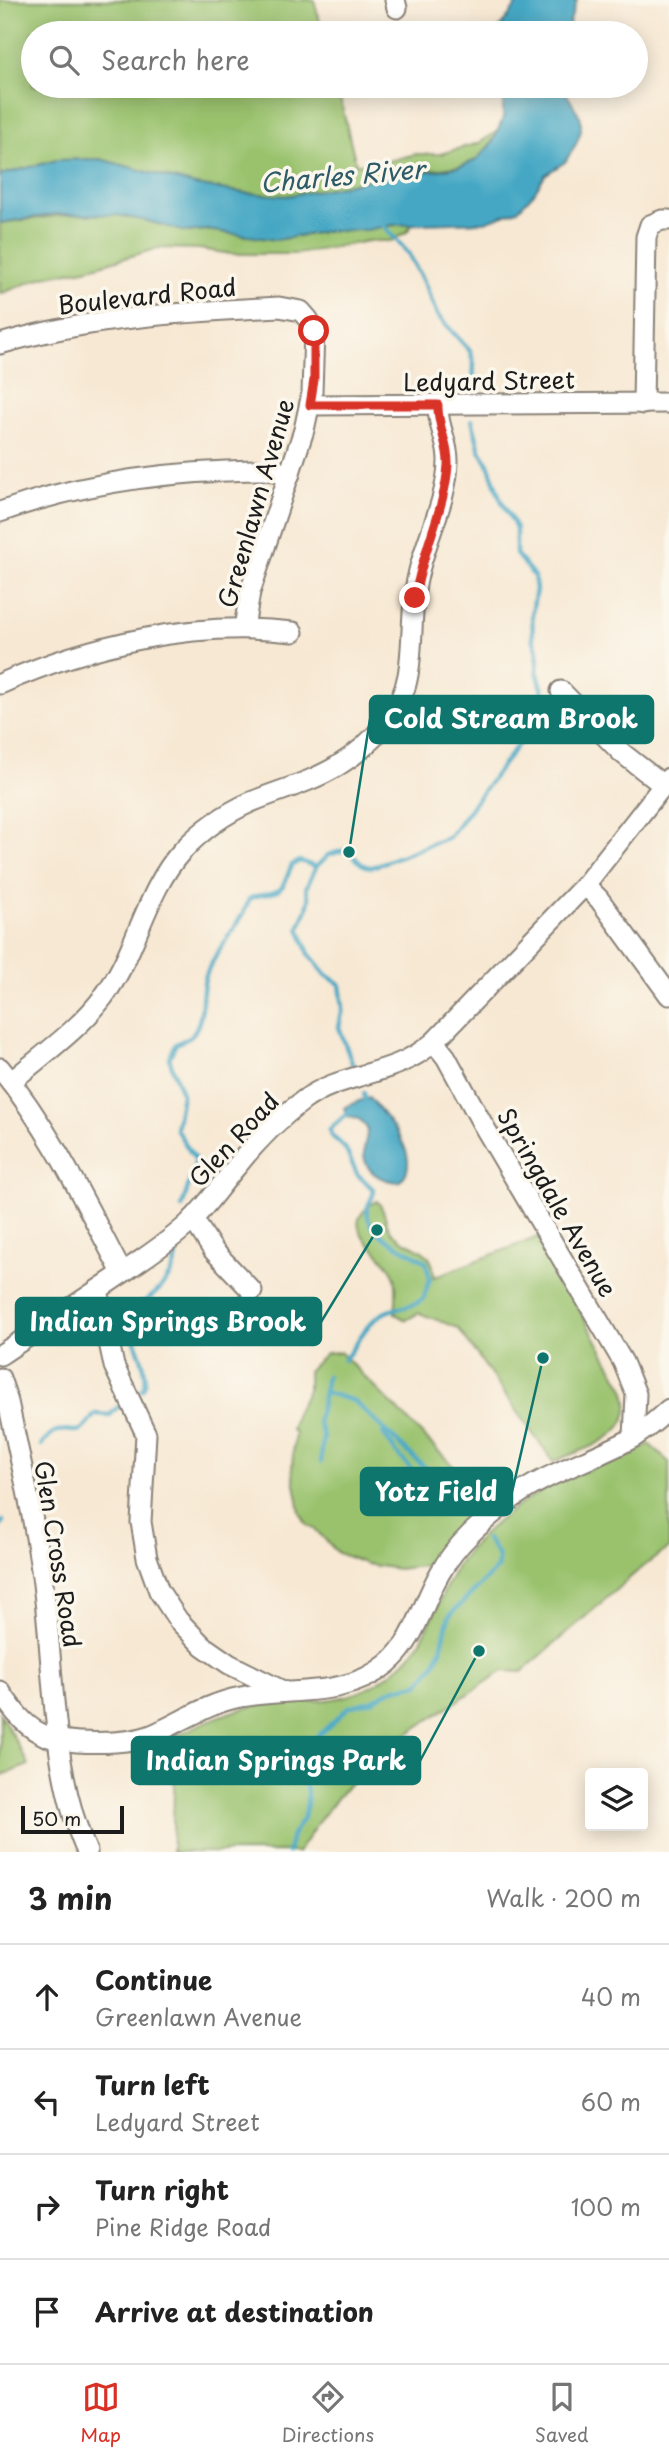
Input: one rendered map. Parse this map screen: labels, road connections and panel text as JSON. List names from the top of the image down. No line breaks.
{"streets":{"street":["Boulevard Road","Ledyard Street","Greenlawn Avenue","Glen Road","Springdale Avenue","Glen Cross Road"]},"crossings":[["Boulevard Road","Greenlawn Avenue"],["Ledyard Street","Greenlawn Avenue"],["Glen Road","Springdale Avenue"]],"water":["Charles River"],"places":["Cold Stream Brook","Indian Springs Brook","Yotz Field","Indian Springs Park"],"scale_bar":"50 m","page":{"search":"Search here","scale":"50 m","heading":["3 min","Walk · 200 m"],"list":[["Continue","Greenlawn Avenue","40 m"],["Turn left","Ledyard Street","60 m"],["Turn right","Pine Ridge Road","100 m"],"Arrive at destination"],"nav":["Map","Directions","Saved"]}}
